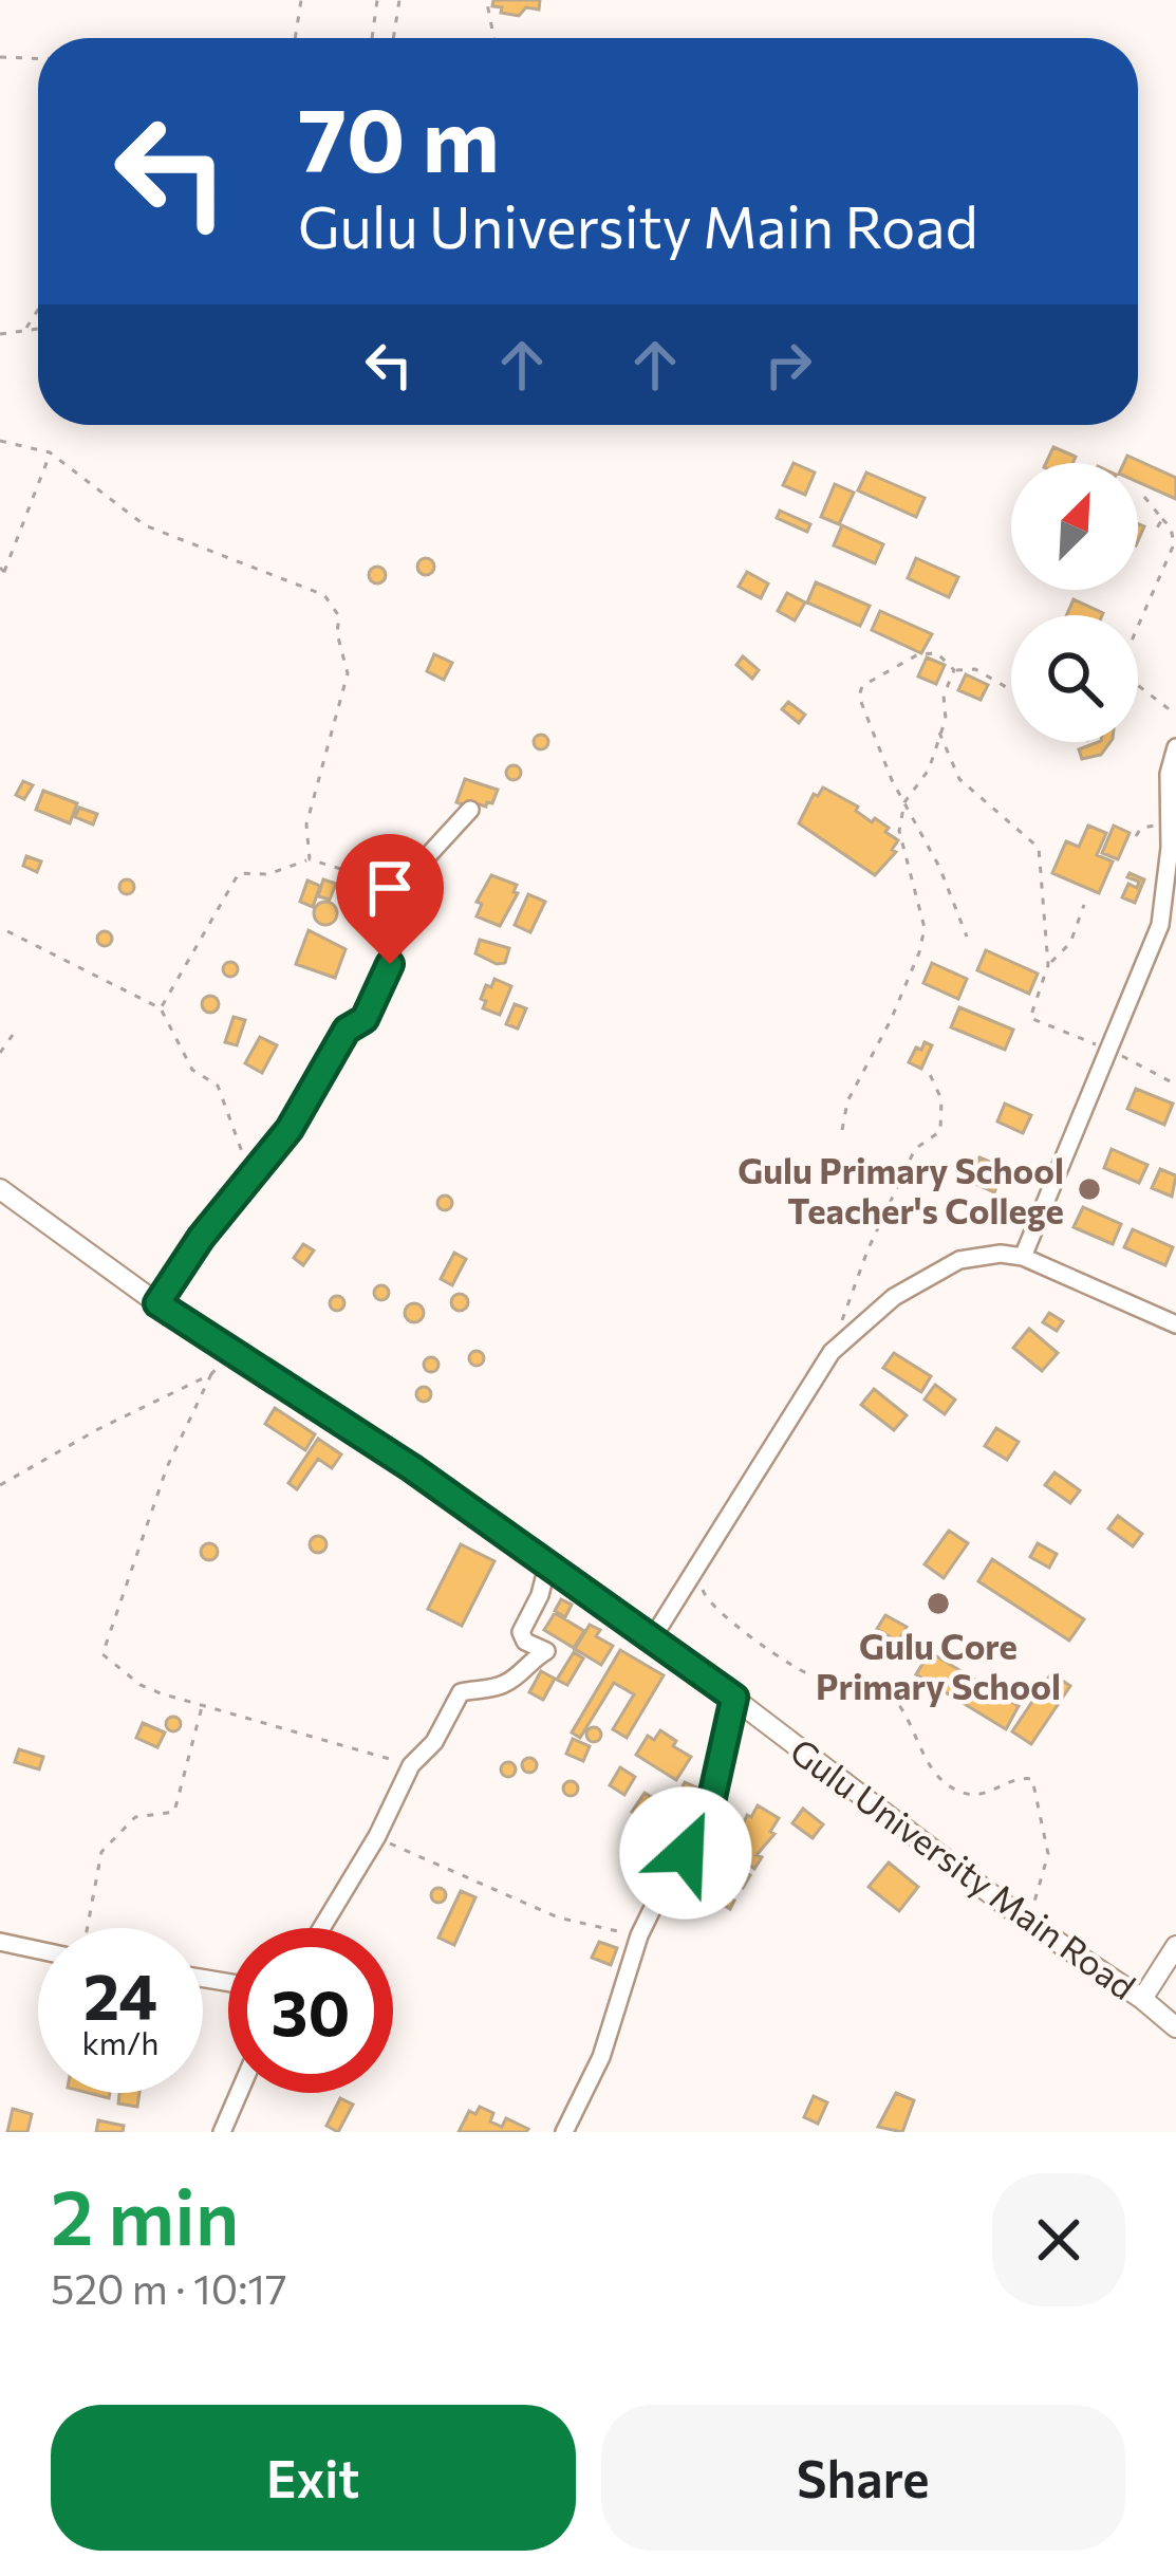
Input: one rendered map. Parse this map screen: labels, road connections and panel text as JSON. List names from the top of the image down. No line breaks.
{"streets":{"street":["Gulu University Main Road"]},"places":["Gulu Primary School Teacher's College","Gulu Core Primary School"],"north":"top right","page":{"turn":["70 m","Gulu University Main Road"],"speed":"24 km/h","limit":"30","heading":["2 min","520 m · 10:17"],"buttons":["Exit","Share"]}}
